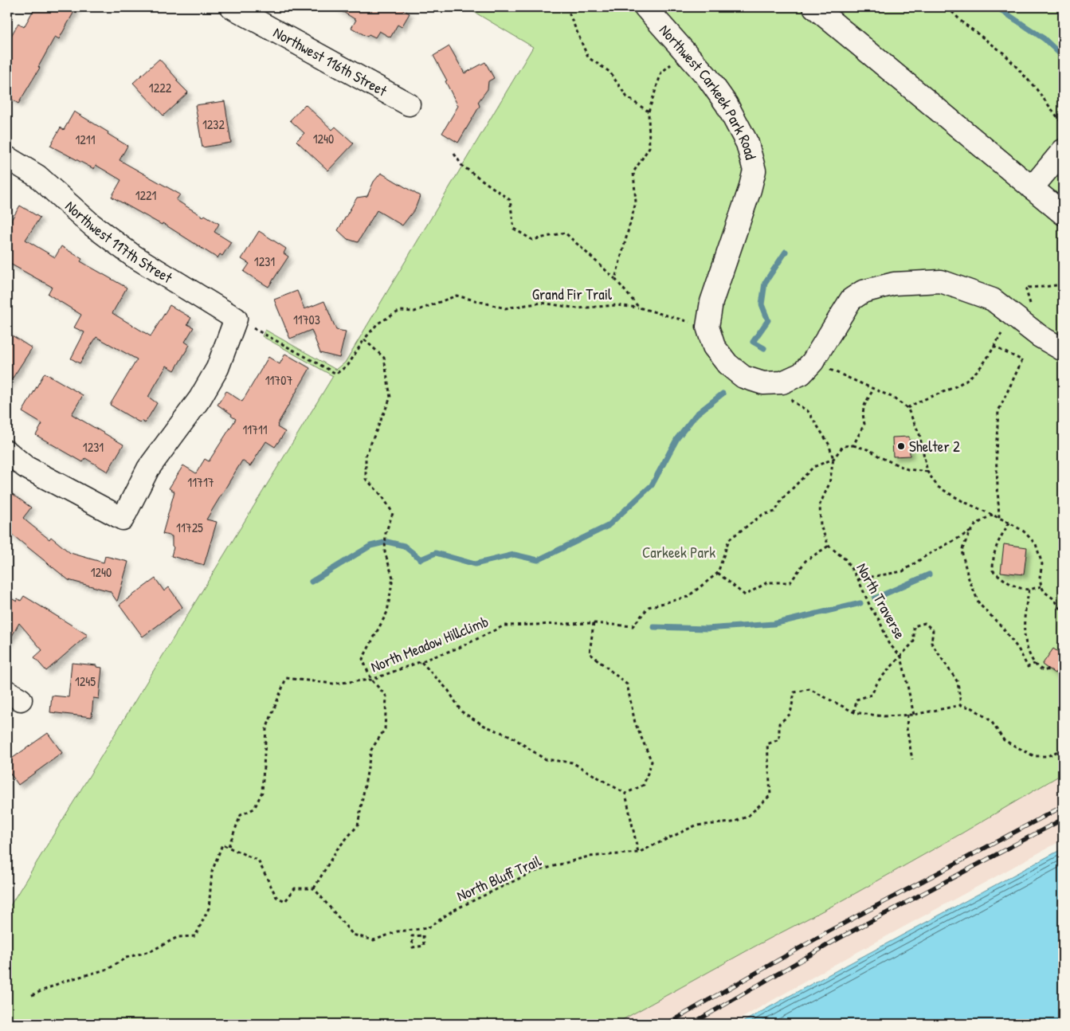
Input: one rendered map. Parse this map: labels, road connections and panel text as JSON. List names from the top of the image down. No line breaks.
{"streets":{"street":["Northwest 116th Street","Northwest Carkeek Park Road","Northwest 117th Street"],"path":["Grand Fir Trail","North Traverse","North Meadow Hillclimb","North Bluff Trail"]},"crossings":[["Northwest 117th Street","Grand Fir Trail"],["North Traverse","North Bluff Trail"]],"parks":["Carkeek Park"],"places":["Shelter 2"],"house_numbers":["1222","1232","1240","1211","1221","1231","11703","11707","11711","1231","11717","11725","1240","1245"]}
